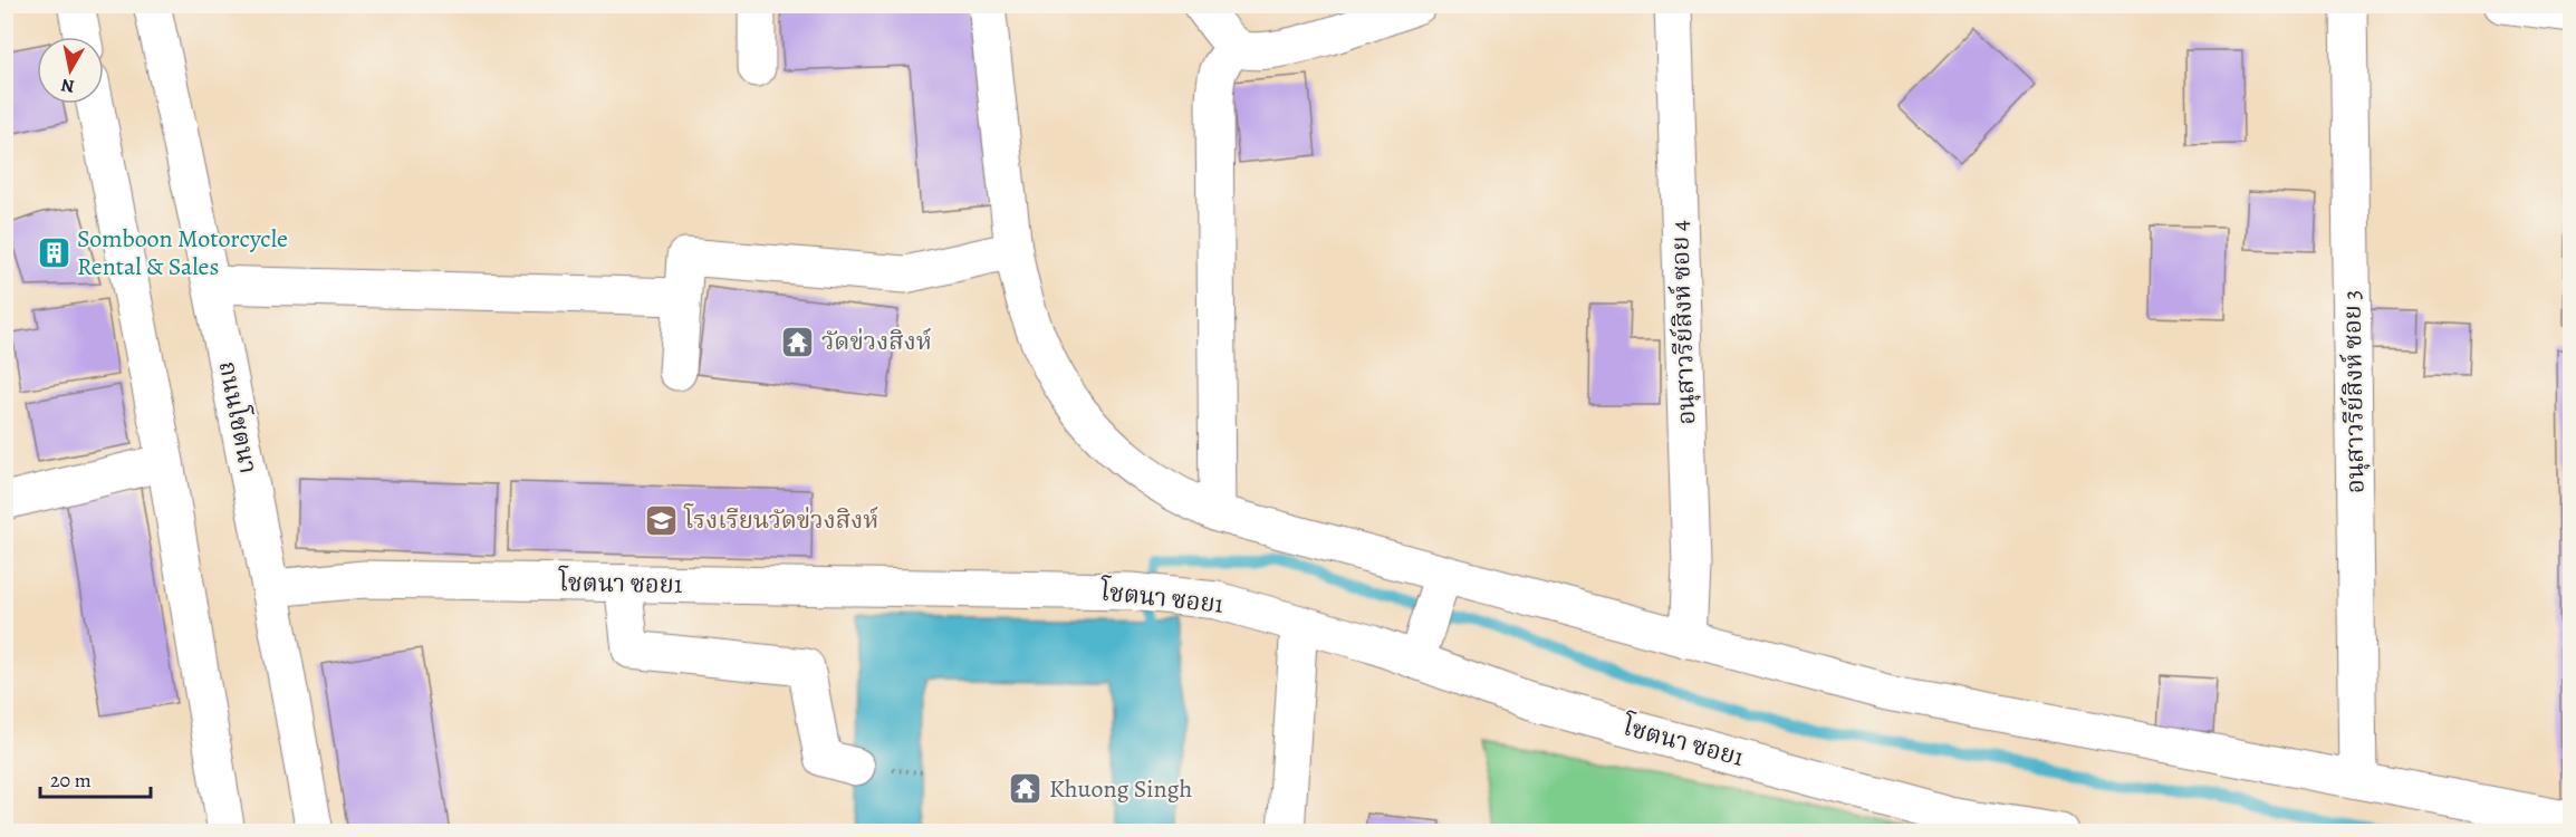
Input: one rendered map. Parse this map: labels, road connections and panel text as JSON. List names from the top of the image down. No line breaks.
{"streets":{"street":["อนุสาวรีย์สิงห์ ซอย 4","อนุสาวรีย์สิงห์ ซอย 3","ถนนโชตนา","โชตนา ซอย1"]},"crossings":[["ถนนโชตนา","โชตนา ซอย1"]],"places":{"building":["Somboon Motorcycle Rental & Sales"],"temple":["วัดข่วงสิงห์","Khuong Singh"],"school or university":["โรงเรียนวัดข่วงสิงห์"]},"scale_bar":"20 m","north":"bottom"}
